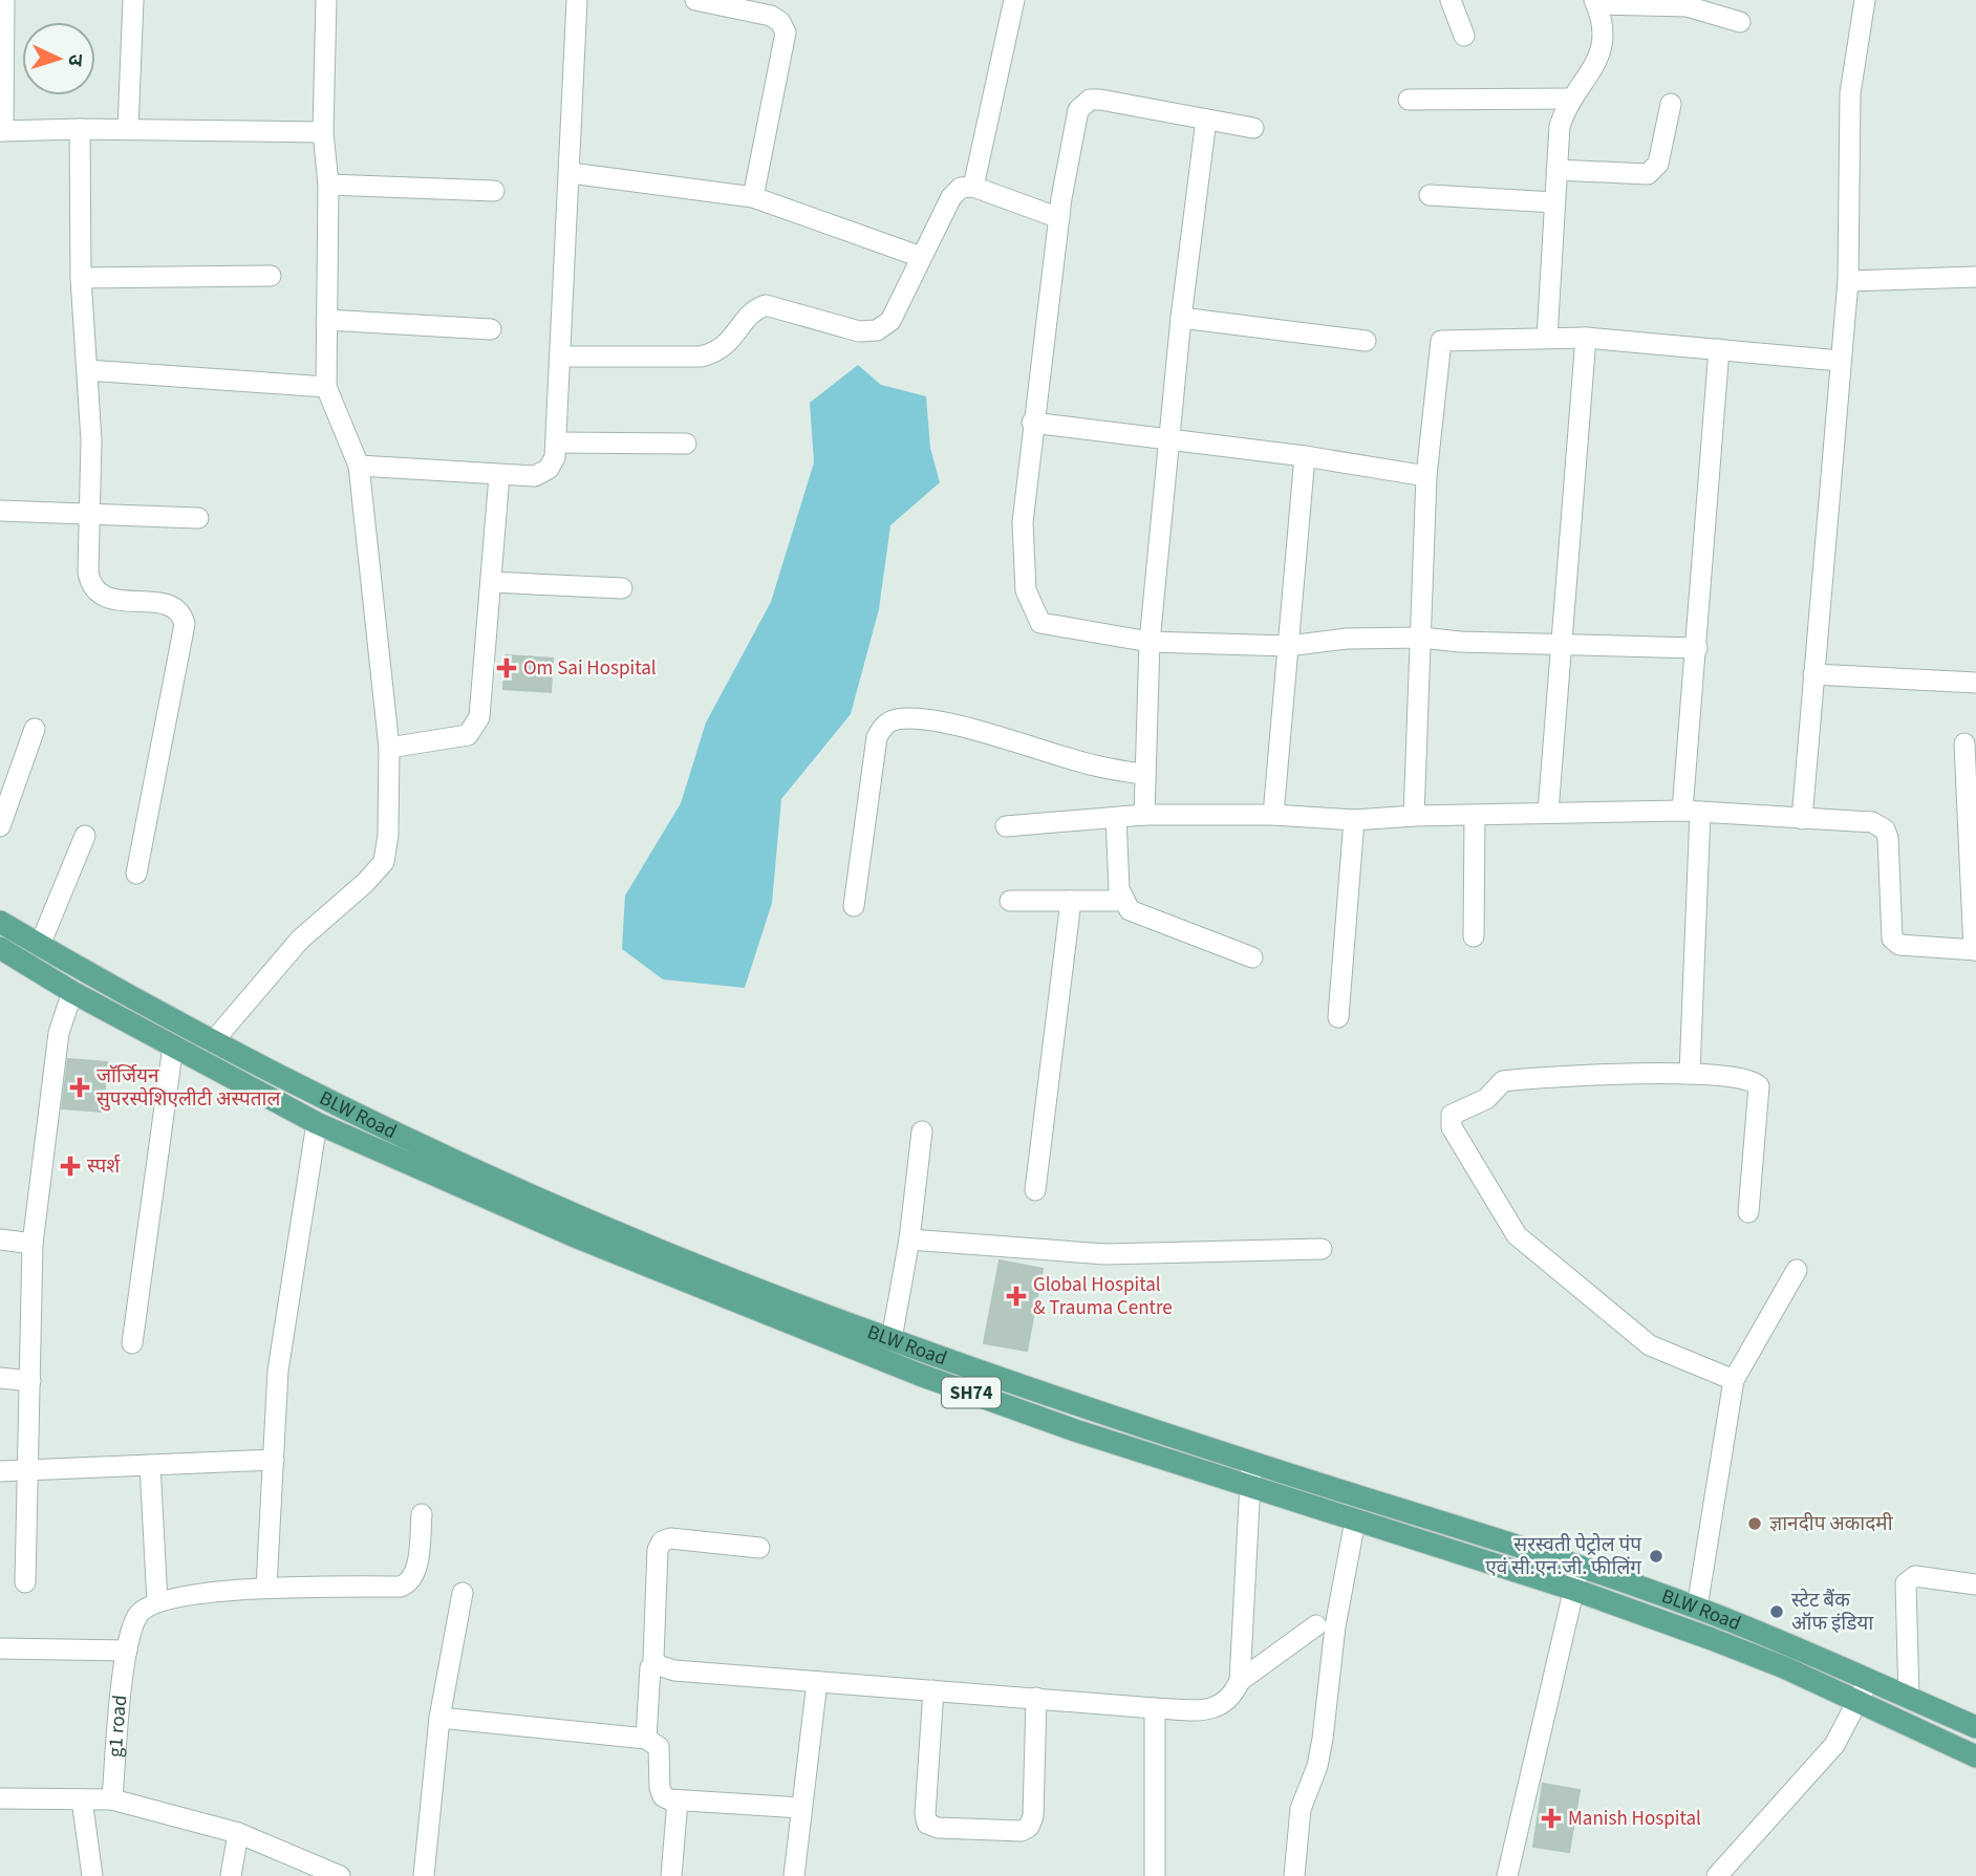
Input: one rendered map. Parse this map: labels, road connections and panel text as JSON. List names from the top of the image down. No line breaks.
{"streets":{"main road":["BLW Road","SH74"],"street":["g1 road"]},"crossings":[["BLW Road","SH74"]],"places":{"health":["Om Sai Hospital","जाॅर्जियन सुपरस्पेशिएलीटी अस्पताल","स्पर्श","Global Hospital & Trauma Centre","Manish Hospital"],"other":["ज्ञानदीप अकादमी","सरस्वती पेट्रोल पंप एवं सी.एन.जी. फीलिंग","स्टेट बैंक ऑफ इंडिया"]},"north":"right"}
